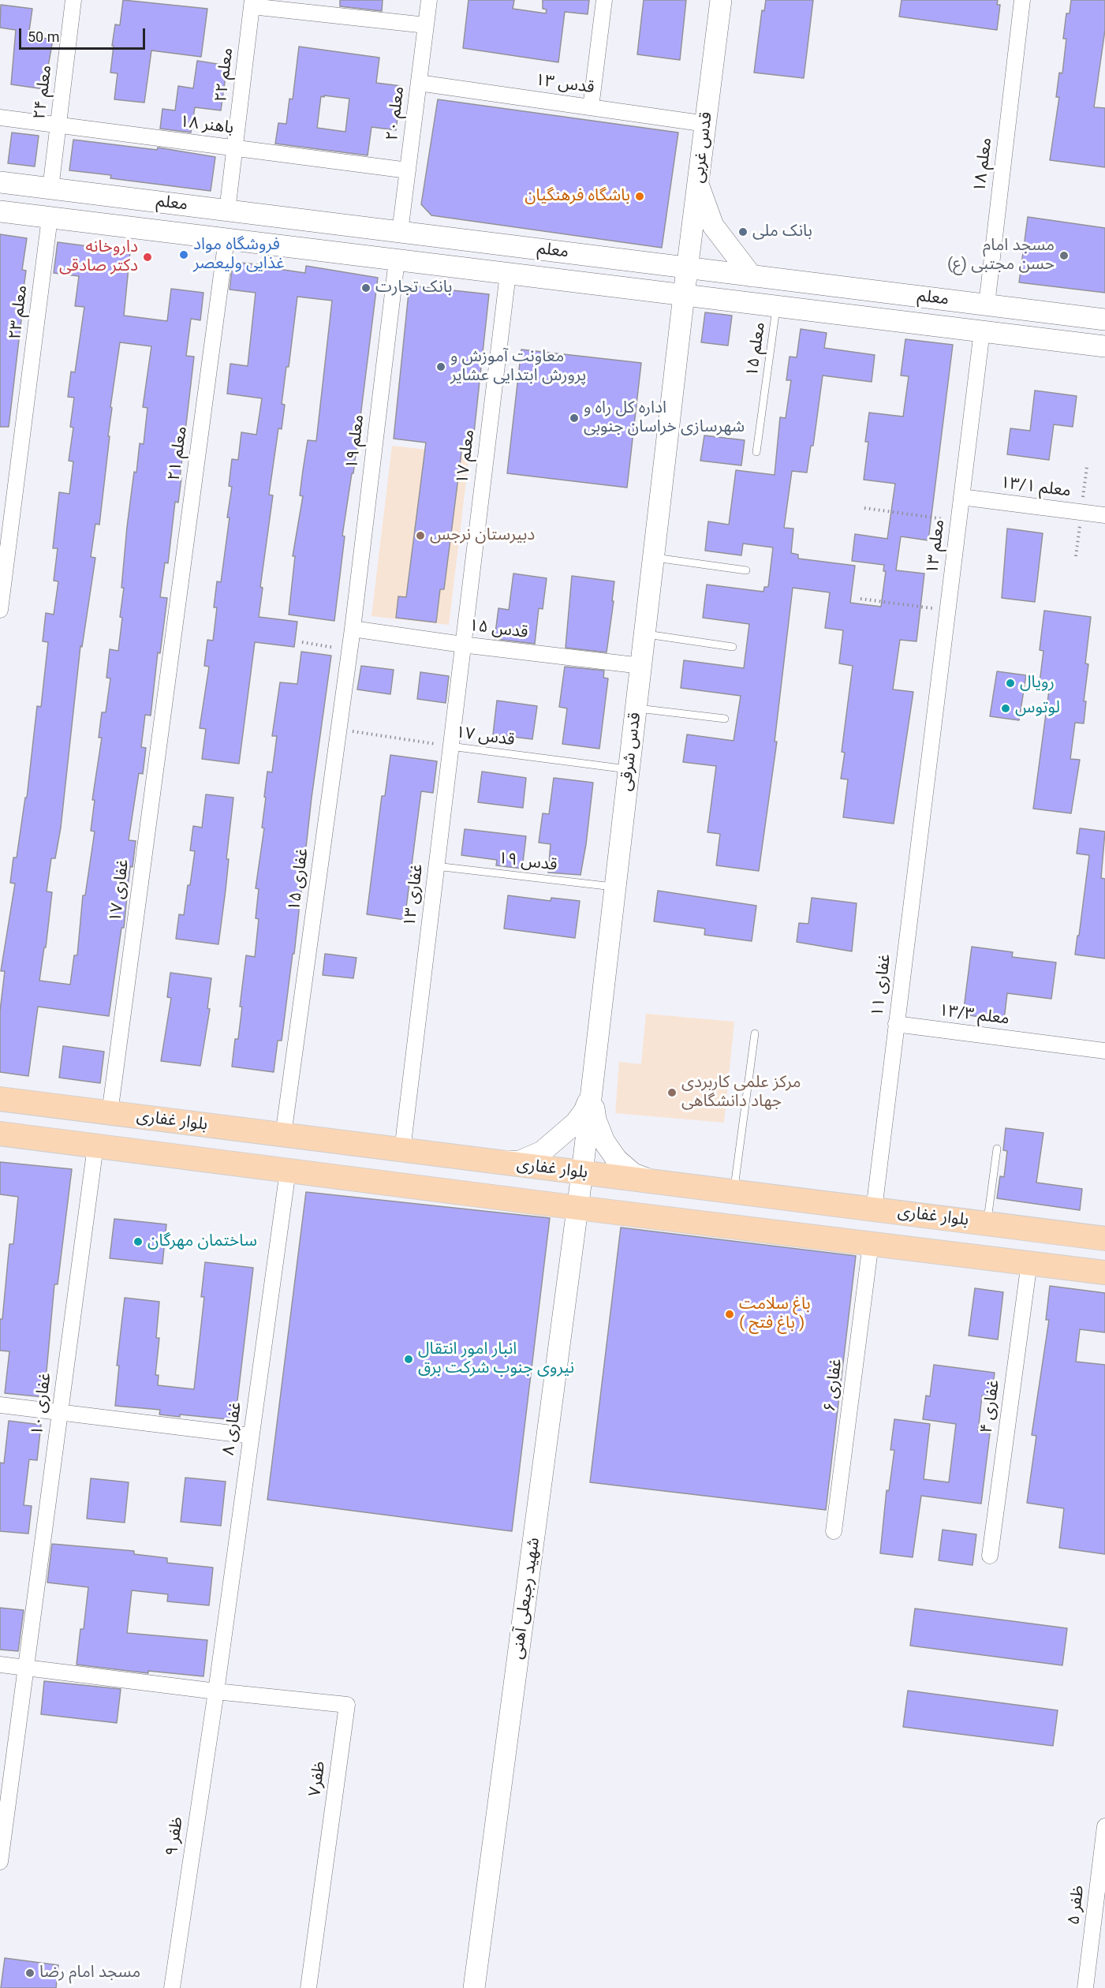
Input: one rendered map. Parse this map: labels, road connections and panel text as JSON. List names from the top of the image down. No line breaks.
{"streets":{"main road":["قدس غربی","معلم","قدس شرقی","بلوار غفاری","شهید رجبعلی آهنی"],"street":["معلم ۲۲","قدس ۱۳","معلم ۲۴","معلم ۲۰","باهنر ۱۸","معلم ۱۸","معلم ۲۳","معلم ۱۹","معلم ۲۱","معلم ۱۷","معلم ۱۳/۱","معلم ۱۳","قدس ۱۵","غفاری ۱۵","غفاری ۱۷","غفاری ۱۳","غفاری ۱۱","معلم ۱۳/۳","غفاری ۶","غفاری ۱۰","غفاری ۴","غفاری ۸","ظفر۷","ظفر ۹","ظفر ۵"],"lane":["معلم ۱۵","قدس ۱۷","قدس ۱۹"]},"crossings":[["معلم ۲۲","باهنر ۱۸"],["معلم ۲۲","معلم"],["قدس ۱۳","معلم ۲۰"],["قدس ۱۳","قدس غربی"],["معلم ۲۴","باهنر ۱۸"],["معلم ۲۴","معلم"],["معلم ۲۰","باهنر ۱۸"],["معلم ۲۰","معلم"],["قدس غربی","معلم"],["قدس غربی","قدس شرقی"],["معلم ۱۸","معلم"],["معلم","معلم ۲۳"],["معلم","معلم ۱۵"],["معلم","معلم ۱۹"],["معلم","معلم ۲۱"],["معلم","معلم ۱۷"],["معلم","معلم ۱۳"],["معلم","قدس شرقی"],["معلم ۱۹","قدس ۱۵"],["معلم ۱۹","غفاری ۱۵"],["معلم ۲۱","غفاری ۱۷"],["معلم ۱۷","قدس ۱۵"],["معلم ۱۷","غفاری ۱۳"],["معلم ۱۳/۱","معلم ۱۳"],["معلم ۱۳","غفاری ۱۱"],["قدس ۱۵","قدس شرقی"],["قدس ۱۵","غفاری ۱۵"],["قدس ۱۵","غفاری ۱۳"],["قدس ۱۷","قدس شرقی"],["قدس ۱۷","غفاری ۱۵"],["قدس ۱۷","غفاری ۱۳"],["قدس شرقی","قدس ۱۹"],["قدس شرقی","بلوار غفاری"],["قدس شرقی","شهید رجبعلی آهنی"],["قدس ۱۹","غفاری ۱۳"],["غفاری ۱۵","بلوار غفاری"],["غفاری ۱۷","بلوار غفاری"],["غفاری ۱۳","بلوار غفاری"],["غفاری ۱۱","معلم ۱۳/۳"],["غفاری ۱۱","بلوار غفاری"],["بلوار غفاری","غفاری ۶"],["بلوار غفاری","غفاری ۱۰"],["بلوار غفاری","غفاری ۴"],["بلوار غفاری","غفاری ۸"],["بلوار غفاری","شهید رجبعلی آهنی"],["غفاری ۸","ظفر۷"],["غفاری ۸","ظفر ۹"],["ظفر۷","ظفر ۹"]],"places":["باشگاه فرهنگیان","بانک ملی","فروشگاه مواد غذایی ولیعصر","مسجد امام حسن مجتبی (ع)","داروخانه دکتر صادقی","بانک تجارت","معاونت آموزش و پرورش ابتدایی عشایر","اداره کل راه و شهرسازی خراسان جنوبی","دبیرستان نرجس","رویال","لوتوس","مرکز علمی کاربردی جهاد دانشگاهی","ساختمان مهرگان","باغ سلامت ( باغ فتح )","انبار امور انتقال نیروی جنوب شرکت برق","مسجد امام رضا"],"scale_bar":"50 m"}
